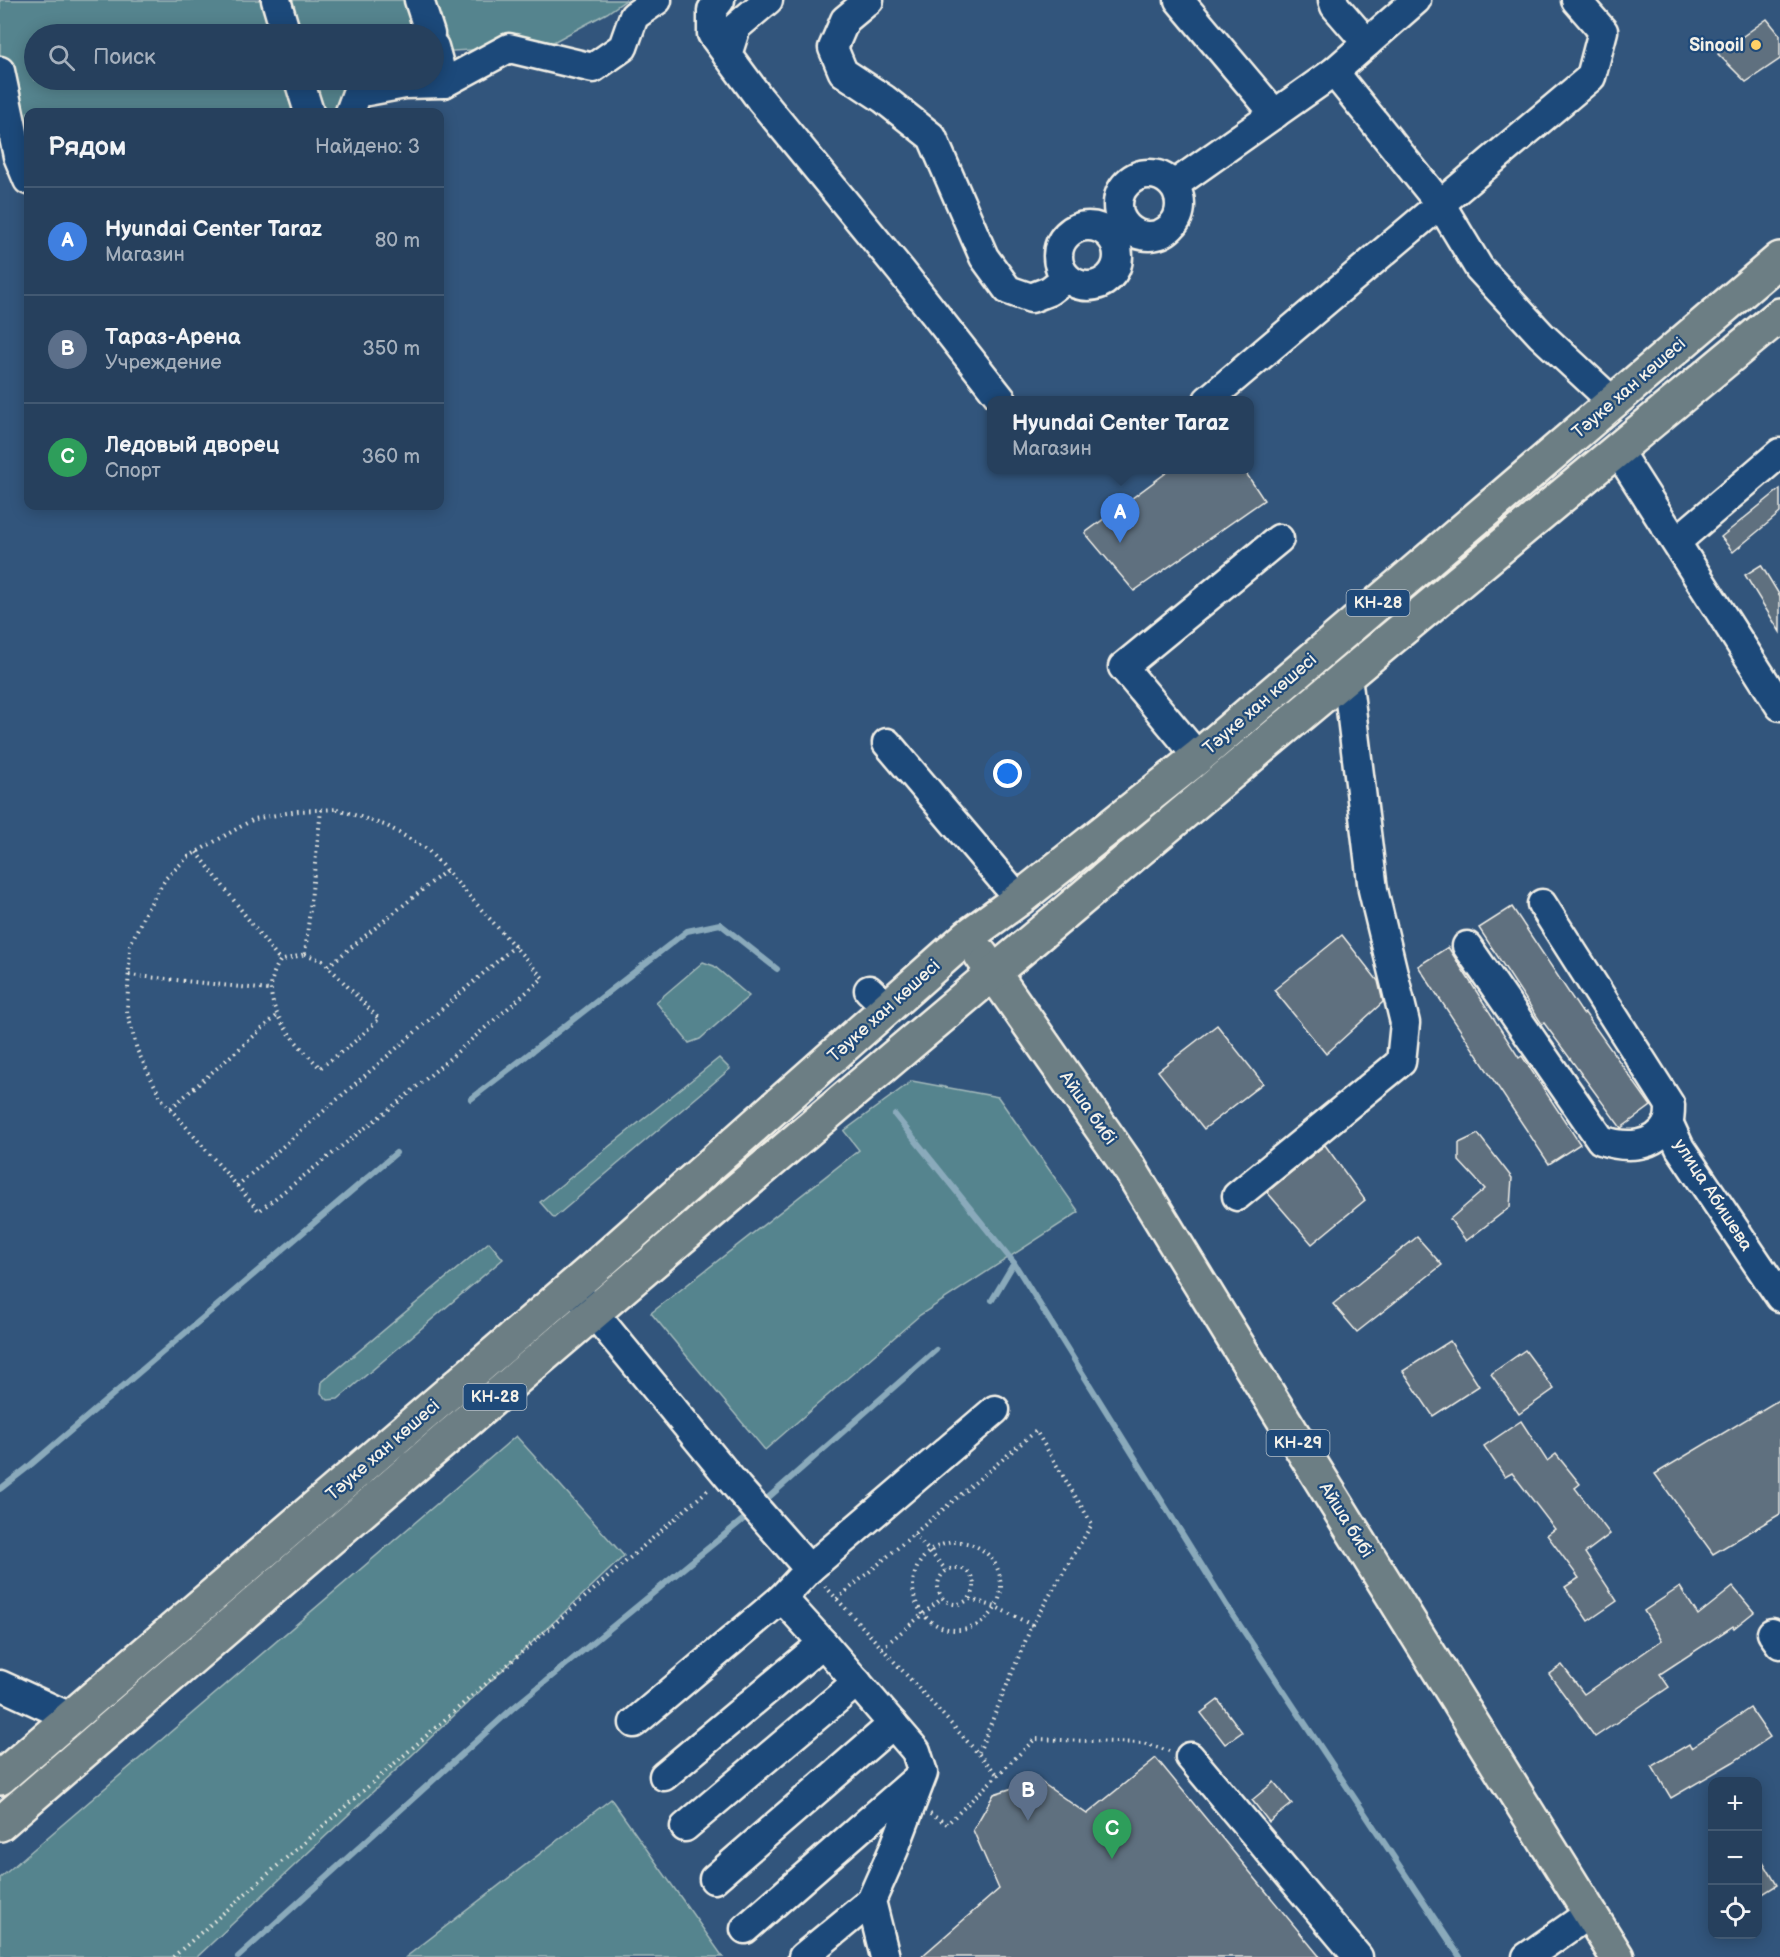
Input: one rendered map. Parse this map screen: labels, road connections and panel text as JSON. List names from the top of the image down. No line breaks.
{"streets":{"main road":["Тәуке хан көшесі","КН-28","Айша бибі","КН-29"],"lane":["улица Абишева"]},"crossings":[["Тәуке хан көшесі","Айша бибі"]],"places":["Sinooil"],"page":{"search":"Поиск","heading":["Рядом","Найдено: 3"],"list":[{"mark":"A","name":"Hyundai Center Taraz","note":"Магазин","value":"80 m"},{"mark":"B","name":"Тараз-Арена","note":"Учреждение","value":"350 m"},{"mark":"C","name":"Ледовый дворец","note":"Спорт","value":"360 m"}],"popup":["Hyundai Center Taraz","Магазин"],"pins":["A","B","C"],"map_buttons":["+","−"]}}
